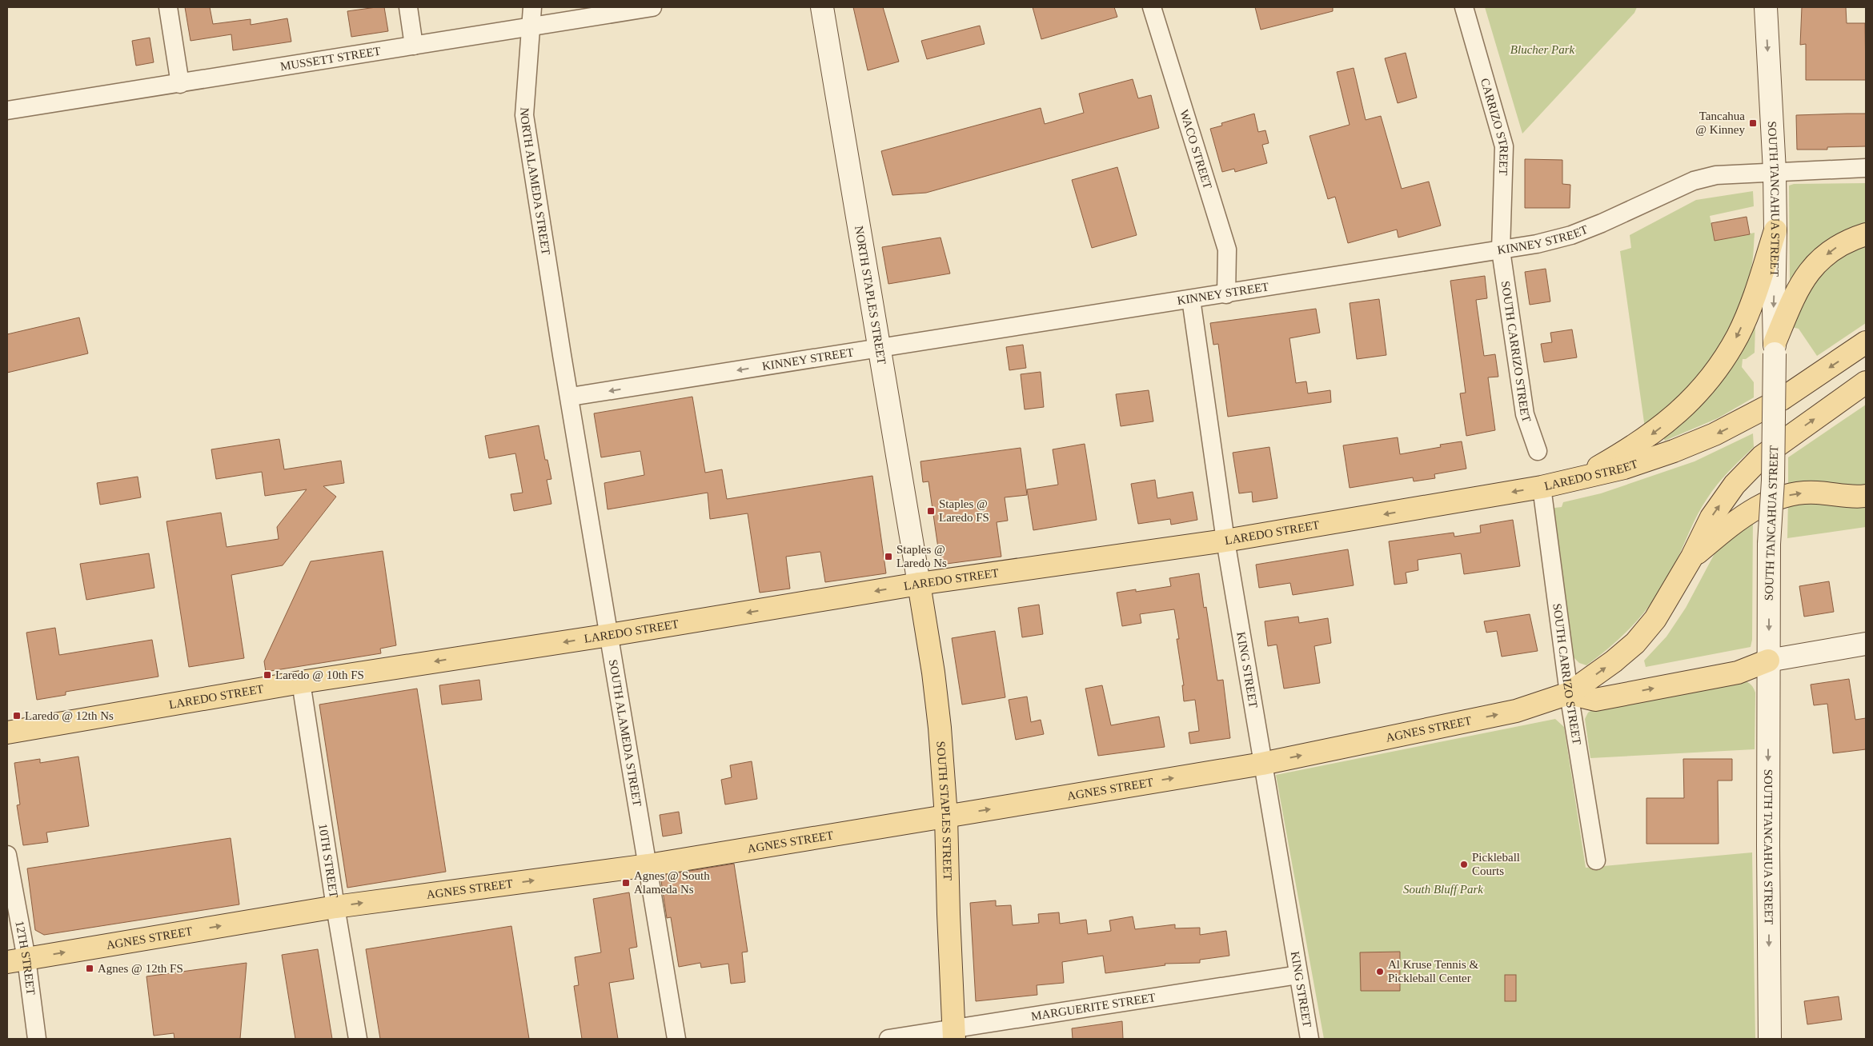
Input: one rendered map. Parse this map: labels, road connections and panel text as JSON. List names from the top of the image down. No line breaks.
{"streets":{"main road":["SOUTH TANCAHUA STREET","NORTH STAPLES STREET","LAREDO STREET","AGNES STREET","SOUTH STAPLES STREET"],"street":["MUSSETT STREET","CARRIZO STREET","WACO STREET","NORTH ALAMEDA STREET","KINNEY STREET","SOUTH CARRIZO STREET","KING STREET","SOUTH ALAMEDA STREET","10TH STREET","12TH STREET","MARGUERITE STREET"]},"crossings":[["MUSSETT STREET","NORTH ALAMEDA STREET"],["CARRIZO STREET","KINNEY STREET"],["CARRIZO STREET","SOUTH CARRIZO STREET"],["WACO STREET","KINNEY STREET"],["NORTH ALAMEDA STREET","SOUTH ALAMEDA STREET"],["SOUTH TANCAHUA STREET","KINNEY STREET"],["KINNEY STREET","NORTH STAPLES STREET"],["KINNEY STREET","SOUTH CARRIZO STREET"],["KINNEY STREET","KING STREET"],["KINNEY STREET","SOUTH ALAMEDA STREET"],["NORTH STAPLES STREET","LAREDO STREET"],["NORTH STAPLES STREET","SOUTH STAPLES STREET"],["SOUTH CARRIZO STREET","LAREDO STREET"],["SOUTH CARRIZO STREET","AGNES STREET"],["LAREDO STREET","KING STREET"],["LAREDO STREET","SOUTH ALAMEDA STREET"],["LAREDO STREET","SOUTH STAPLES STREET"],["LAREDO STREET","10TH STREET"],["KING STREET","AGNES STREET"],["KING STREET","MARGUERITE STREET"],["AGNES STREET","SOUTH ALAMEDA STREET"],["AGNES STREET","SOUTH STAPLES STREET"],["AGNES STREET","10TH STREET"],["AGNES STREET","12TH STREET"],["SOUTH STAPLES STREET","MARGUERITE STREET"]],"one_way":["SOUTH TANCAHUA STREET","LAREDO STREET","AGNES STREET"],"parks":["Blucher Park","South Bluff Park"],"places":{"transit":["Tancahua @ Kinney","Staples @ Laredo FS","Staples @ Laredo Ns","Laredo @ 10th FS","Laredo @ 12th Ns","Agnes @ South Alameda Ns","Agnes @ 12th FS"],"other":["Pickleball Courts","Al Kruse Tennis & Pickleball Center"]}}
